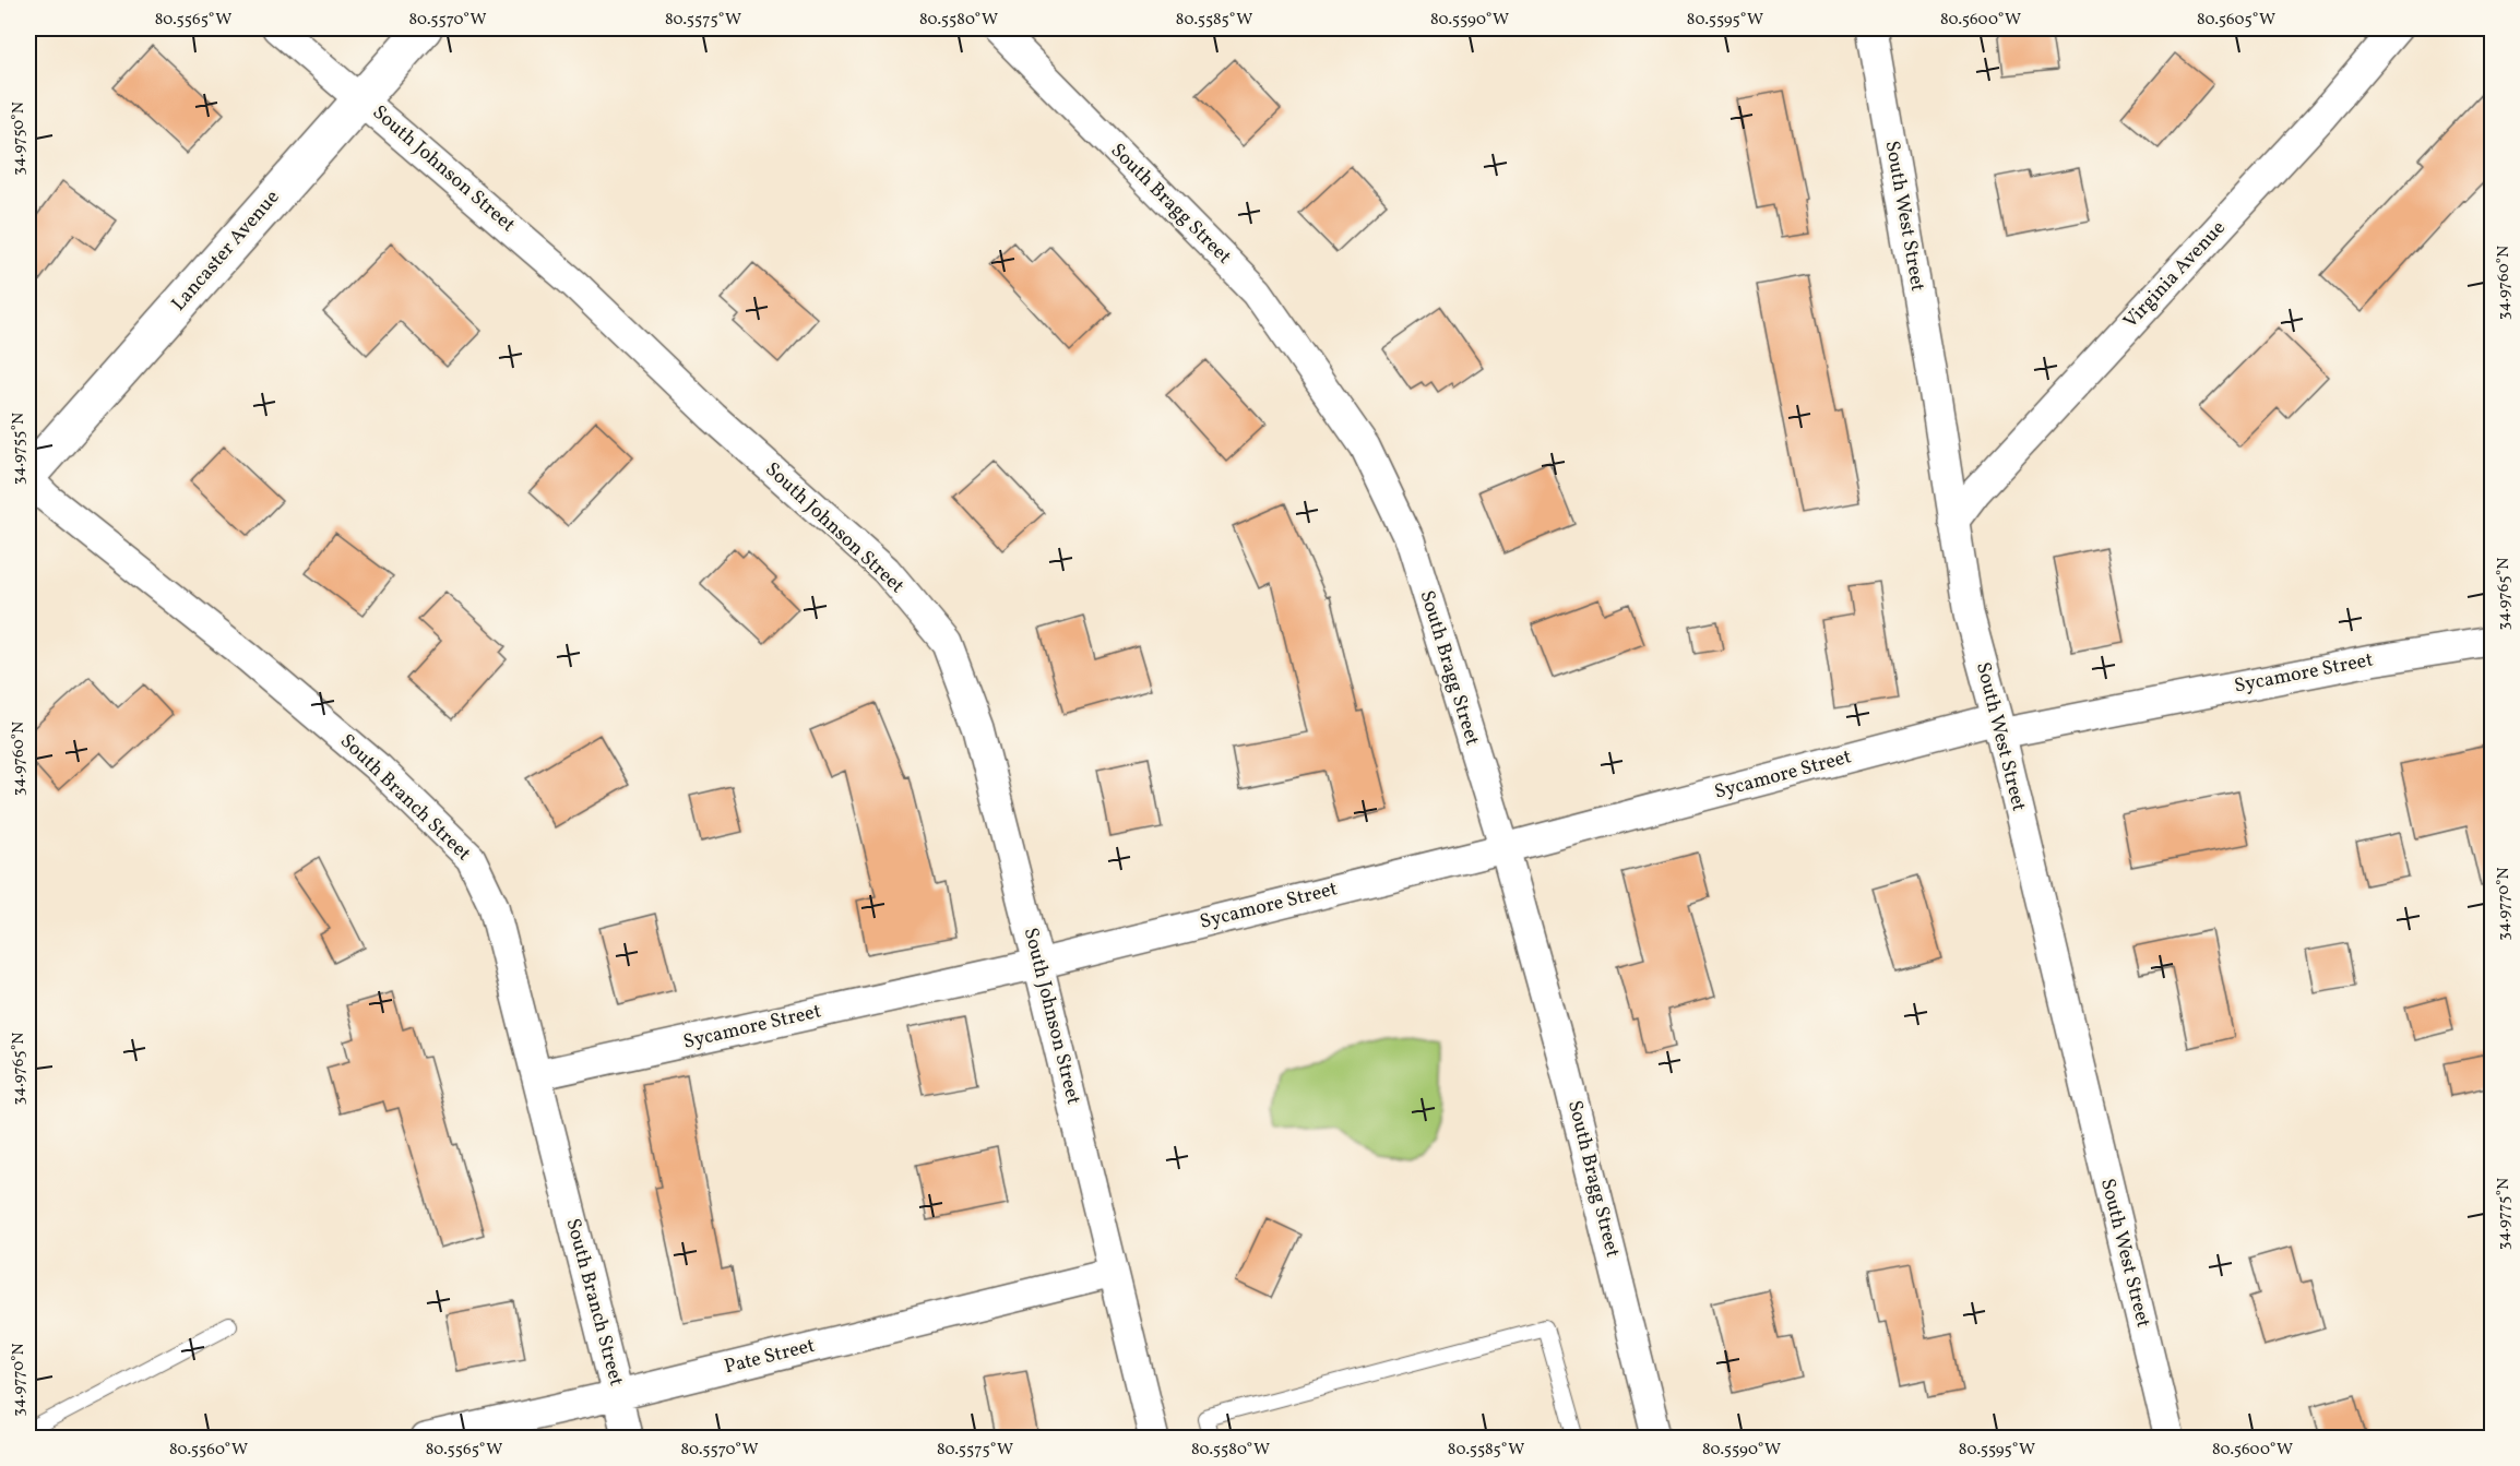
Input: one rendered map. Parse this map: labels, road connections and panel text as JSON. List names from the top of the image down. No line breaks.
{"streets":{"main road":["Lancaster Avenue"],"street":["South Johnson Street","South Bragg Street","South West Street","Virginia Avenue","Sycamore Street","South Branch Street","Pate Street"]},"crossings":[["South Johnson Street","Lancaster Avenue"],["South Johnson Street","Sycamore Street"],["South Johnson Street","Pate Street"],["South Bragg Street","Sycamore Street"],["South West Street","Virginia Avenue"],["South West Street","Sycamore Street"],["Lancaster Avenue","South Branch Street"],["Sycamore Street","South Branch Street"],["South Branch Street","Pate Street"]],"coordinates":["80.5565°W","80.5570°W","80.5575°W","80.5580°W","80.5585°W","80.5590°W","80.5595°W","80.5600°W","80.5605°W","34.9750°N","34.9760°N","34.9755°N","34.9765°N","34.9770°N","34.9775°N","80.5560°W"]}
